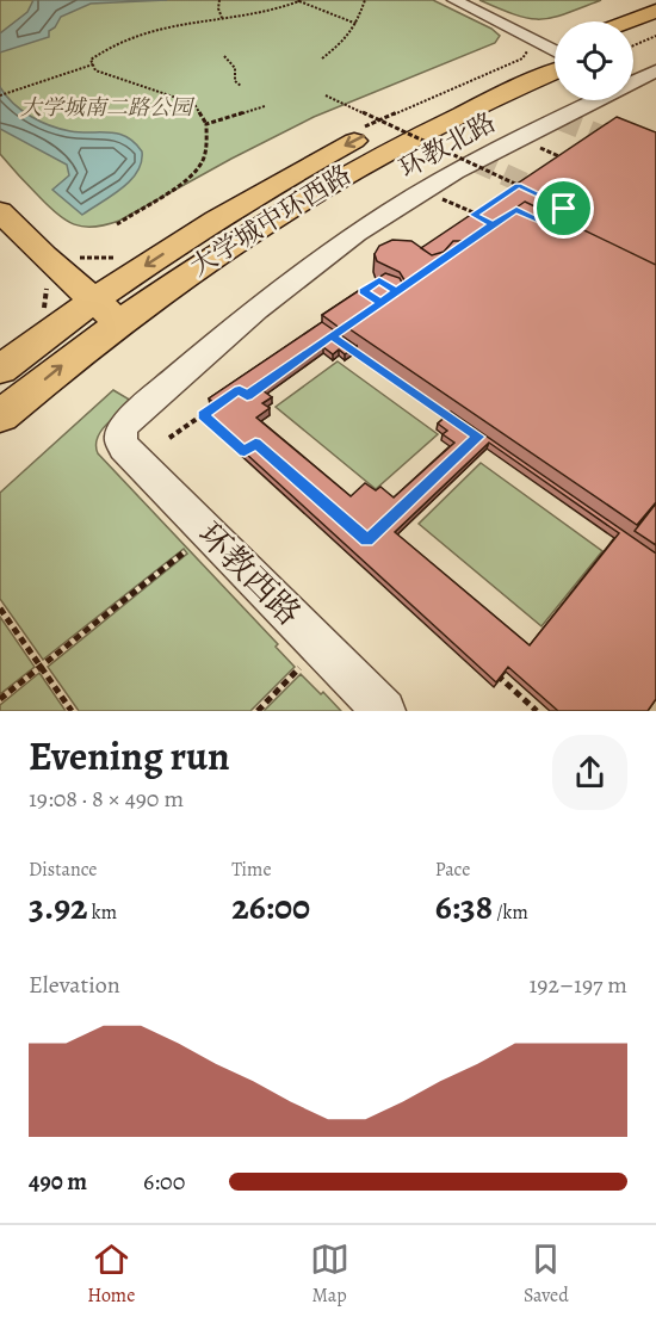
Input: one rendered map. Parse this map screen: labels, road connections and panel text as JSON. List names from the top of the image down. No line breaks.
{"streets":{"main road":["大学城中环西路"],"street":["环教北路","环教西路"]},"crossings":[["环教北路","环教西路"]],"parks":["大学城南二路公园"],"page":{"heading":["Evening run","19:08 · 8 × 490 m"],"stats":[["Distance","3.92 km"],["Time","26:00"],["Pace","6:38 /km"]],"chart":["Elevation","192–197 m"],"list":[{"name":"490 m","note":"6:00"}],"tabs":["Home","Map","Saved"]}}
